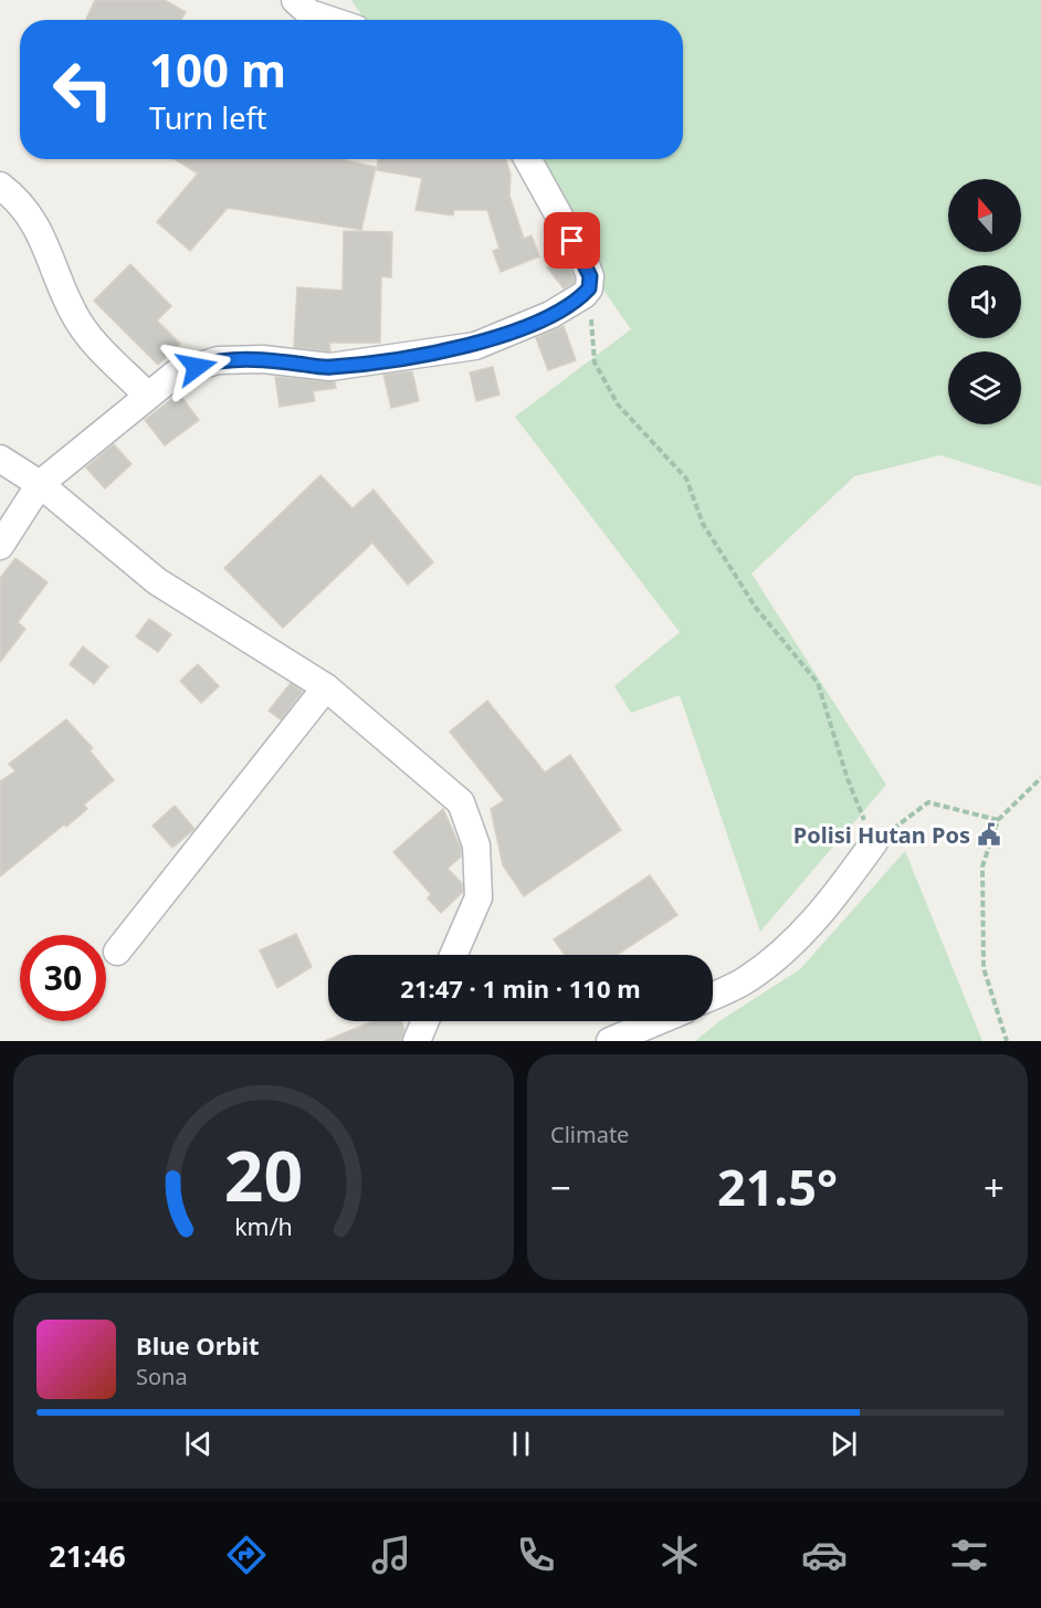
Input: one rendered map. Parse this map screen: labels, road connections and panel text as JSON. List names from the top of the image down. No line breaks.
{"places":{"public building":["Polisi Hutan Pos"]},"north":"top","page":{"turn":["100 m","Turn left"],"limit":"30","trip":"21:47 · 1 min · 110 m","tile":"Climate","heat":["−","21.5°","+"],"song":["Blue Orbit","Sona"],"tabs":"21:46","gauge":["20","km/h"]}}
